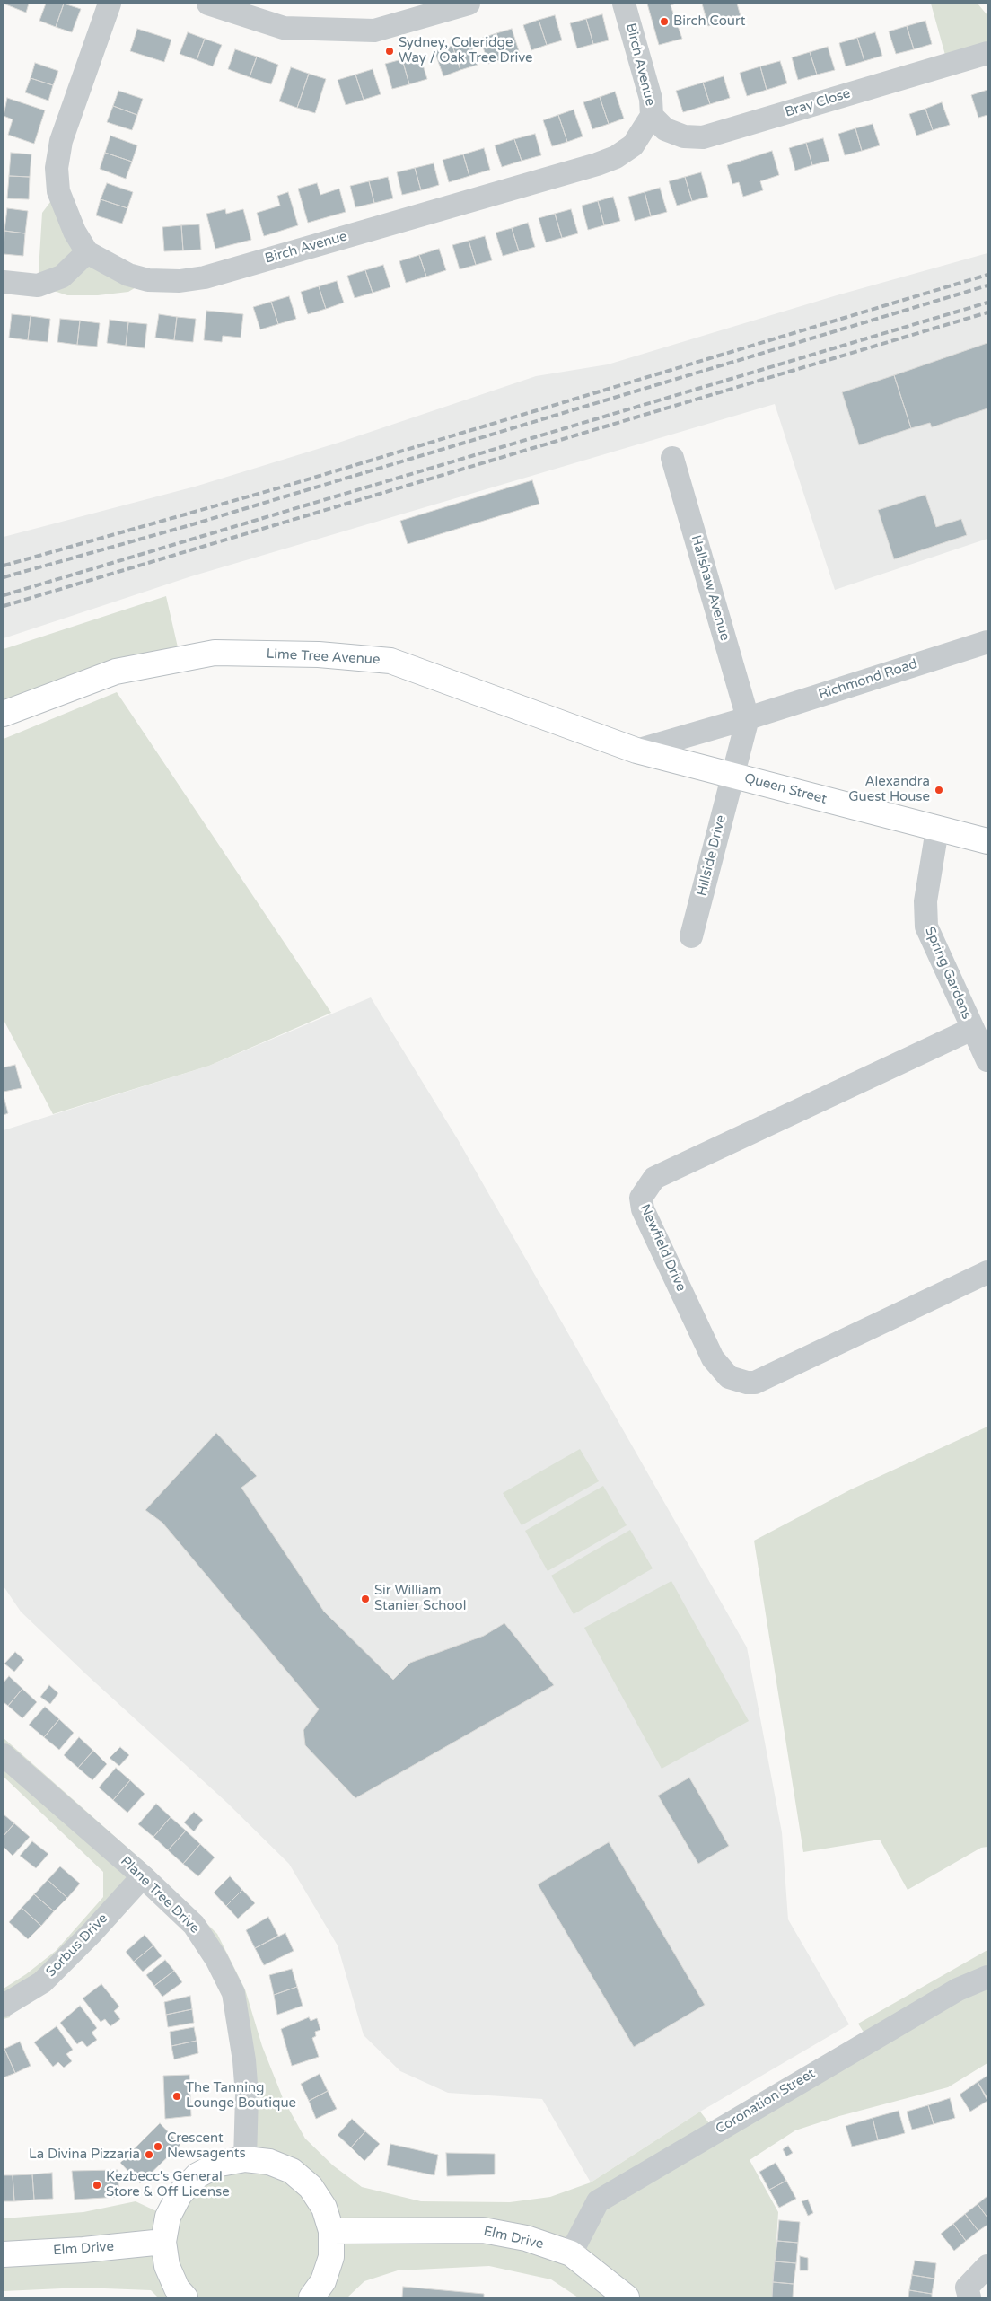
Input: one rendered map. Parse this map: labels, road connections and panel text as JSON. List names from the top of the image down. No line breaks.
{"streets":{"street":["Birch Avenue","Bray Close","Hallshaw Avenue","Lime Tree Avenue","Richmond Road","Queen Street","Hillside Drive","Spring Gardens","Newfield Drive","Plane Tree Drive","Sorbus Drive","Coronation Street","Elm Drive"]},"crossings":[["Birch Avenue","Bray Close"],["Hallshaw Avenue","Richmond Road"],["Lime Tree Avenue","Richmond Road"],["Lime Tree Avenue","Queen Street"],["Richmond Road","Queen Street"],["Queen Street","Hillside Drive"],["Queen Street","Spring Gardens"],["Spring Gardens","Newfield Drive"],["Plane Tree Drive","Sorbus Drive"],["Coronation Street","Elm Drive"]],"places":["Birch Court","Sydney, Coleridge Way / Oak Tree Drive","Alexandra Guest House","Sir William Stanier School","The Tanning Lounge Boutique","Crescent Newsagents","La Divina Pizzaria","Kezbecc's General Store & Off License"]}
